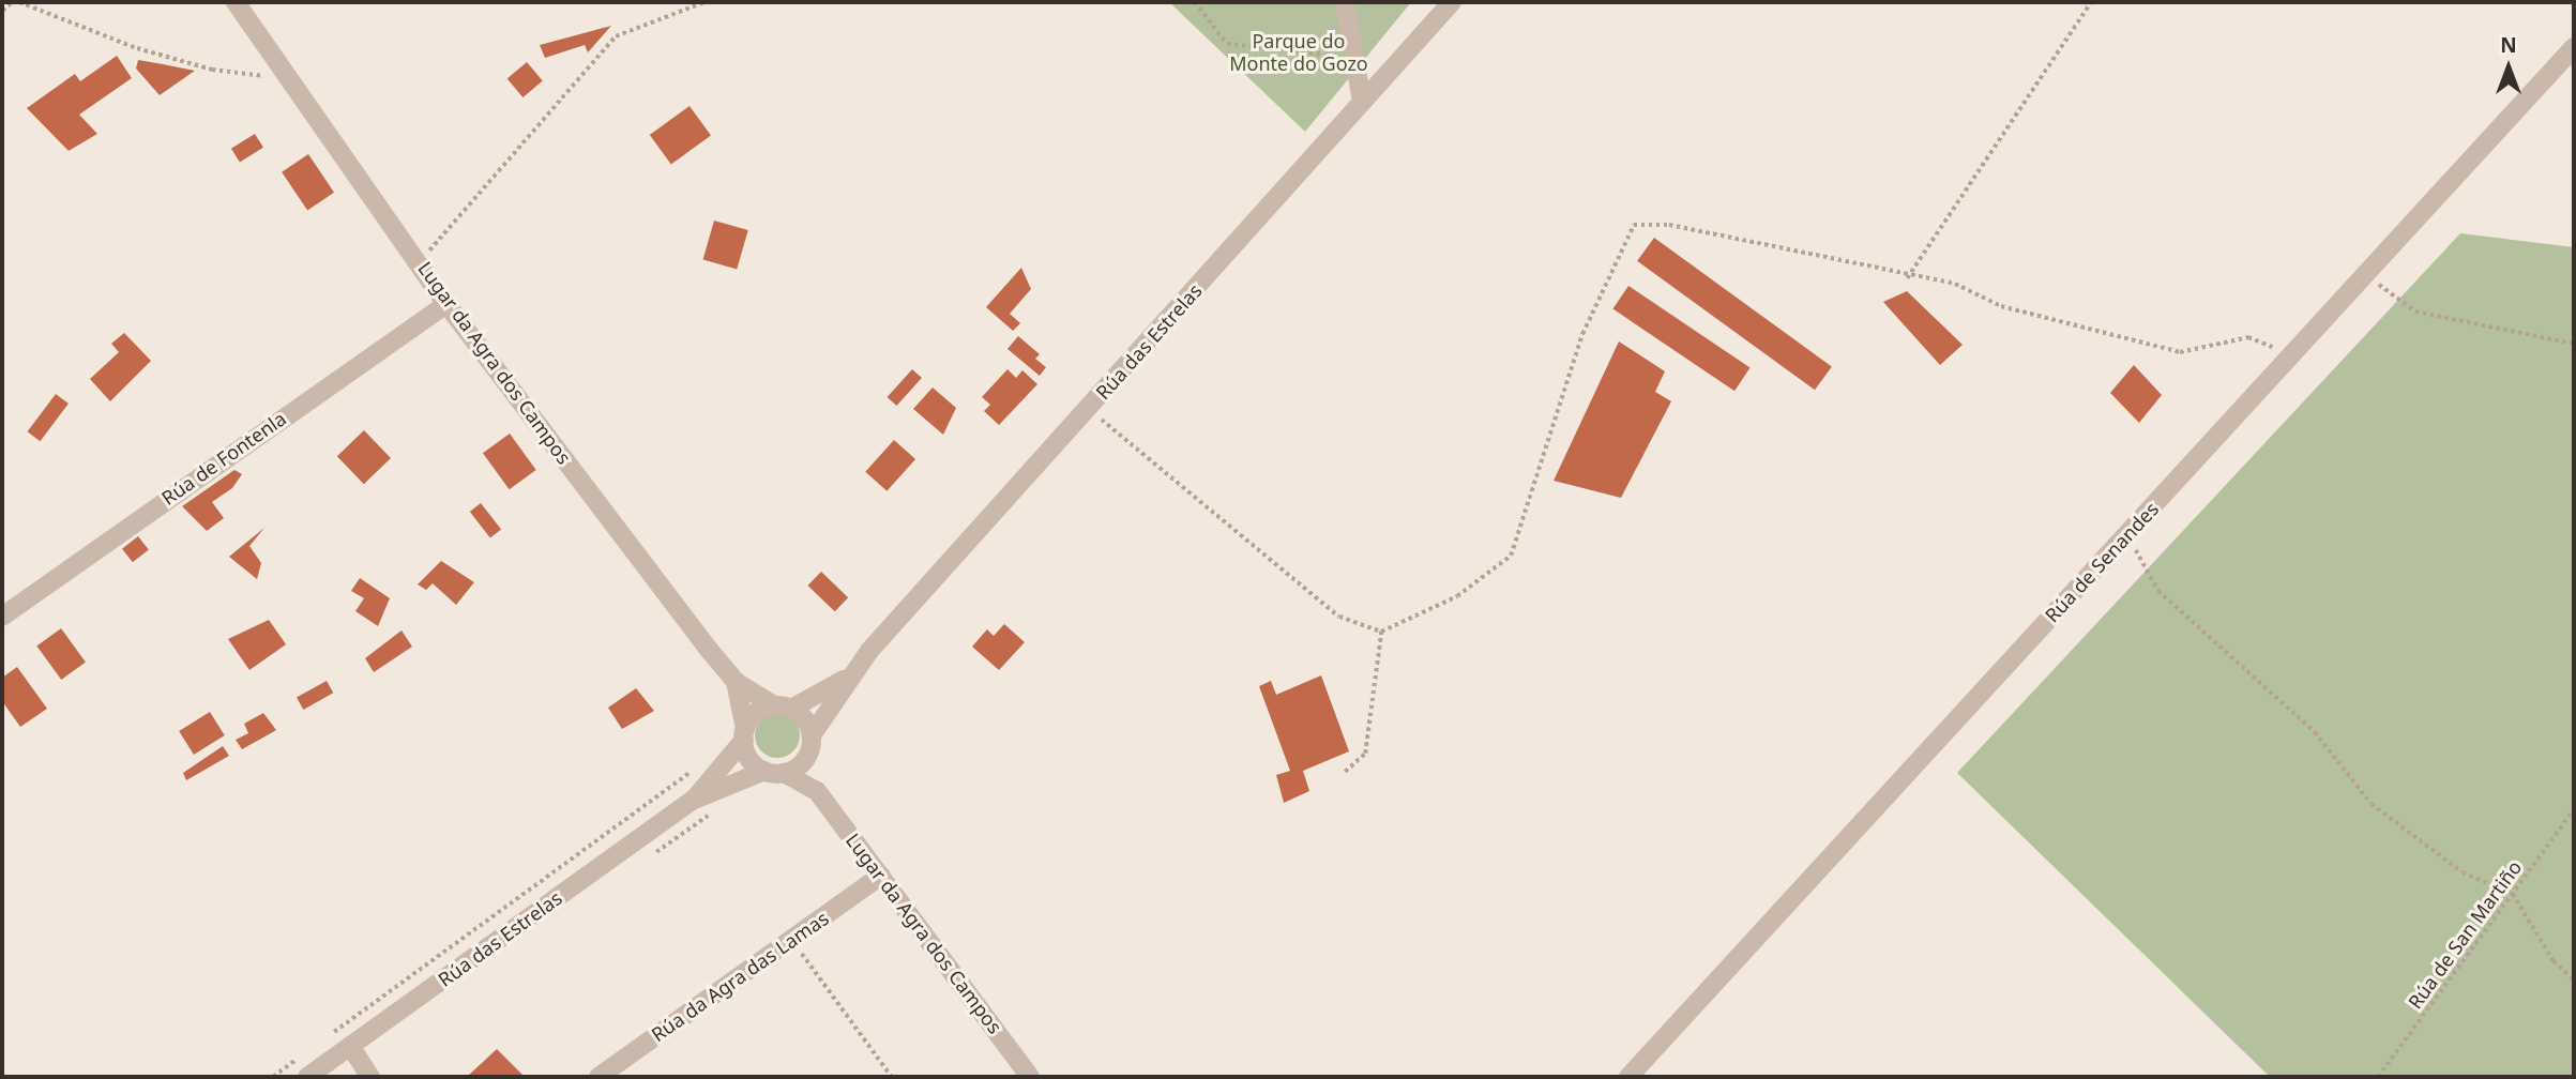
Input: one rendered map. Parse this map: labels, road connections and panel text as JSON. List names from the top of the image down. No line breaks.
{"streets":{"street":["Rúa das Estrelas","Lugar da Agra dos Campos","Rúa de Fontenla","Rúa de Senandes","Rúa da Agra das Lamas"],"path":["Rúa de San Martiño"]},"crossings":[["Rúa das Estrelas","Lugar da Agra dos Campos"],["Lugar da Agra dos Campos","Rúa de Fontenla"],["Lugar da Agra dos Campos","Rúa da Agra das Lamas"]],"parks":["Parque do Monte do Gozo"],"north":"top"}
